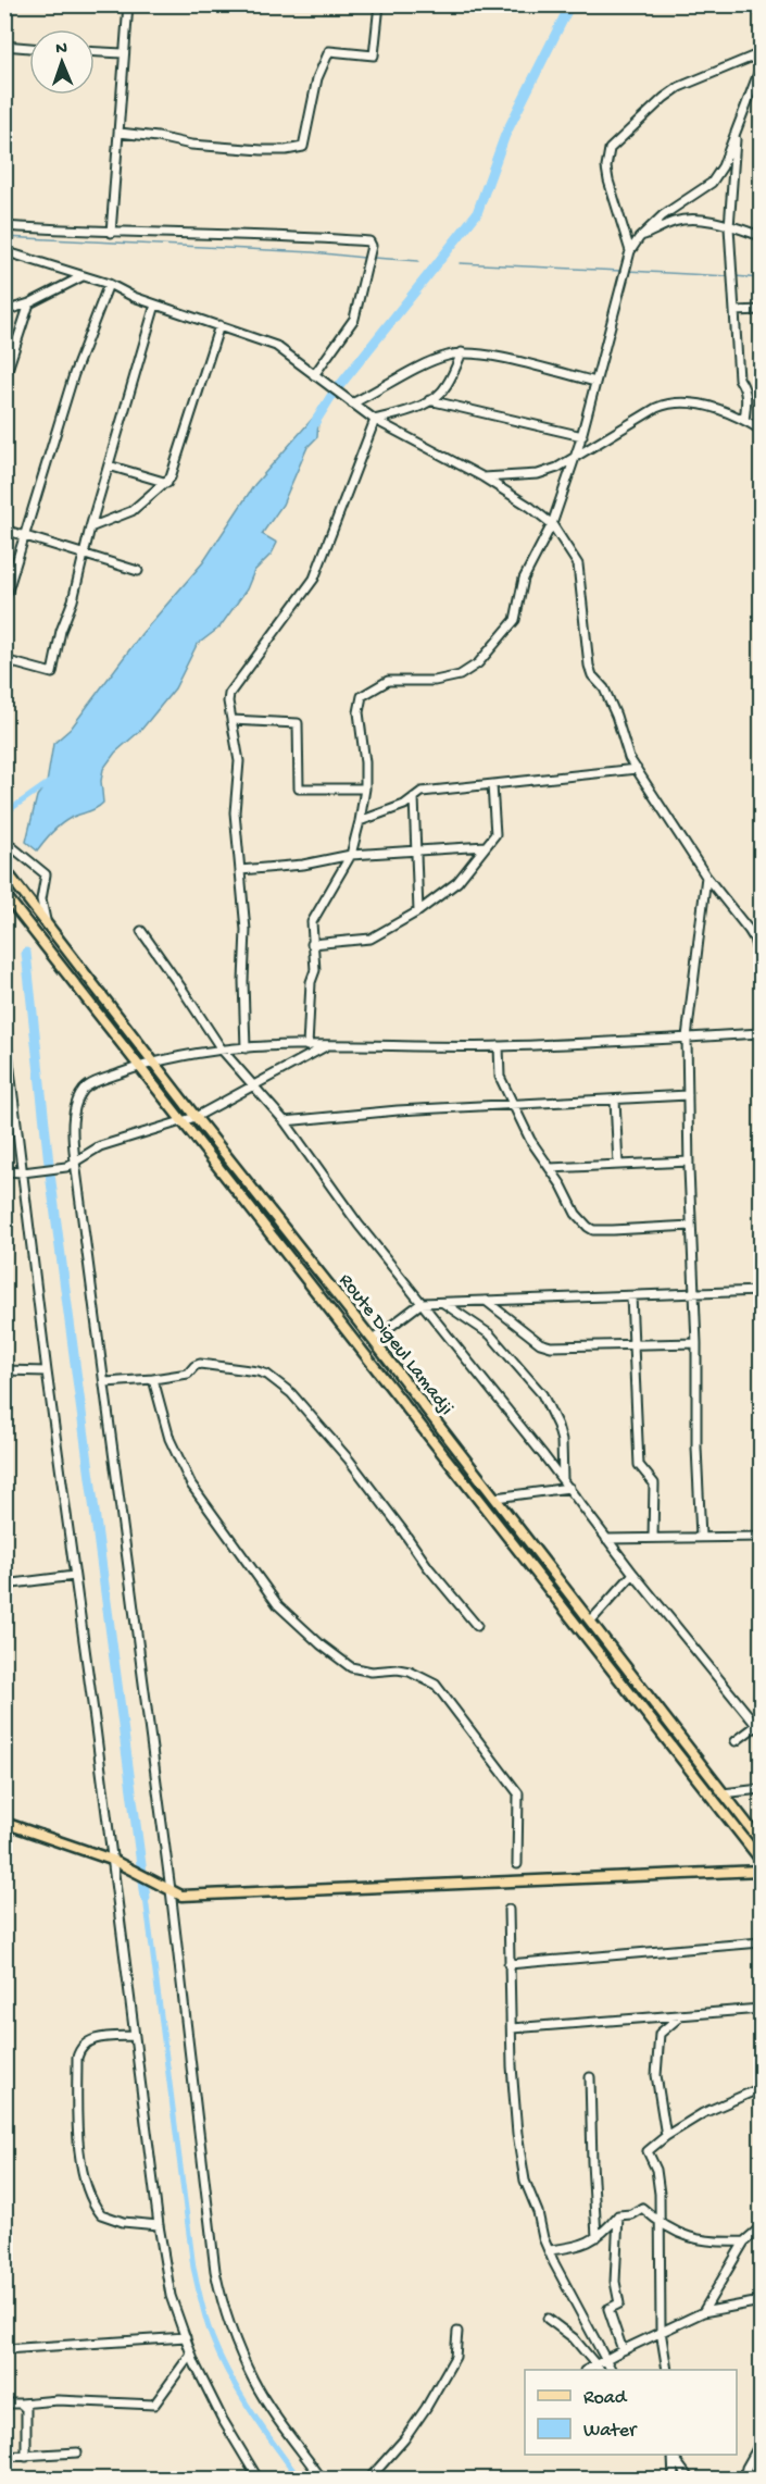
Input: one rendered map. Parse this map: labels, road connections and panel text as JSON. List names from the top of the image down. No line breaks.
{"streets":{"main road":["Route Digeul Lamadji"]},"legend":["Road","Water"],"north":"top"}
